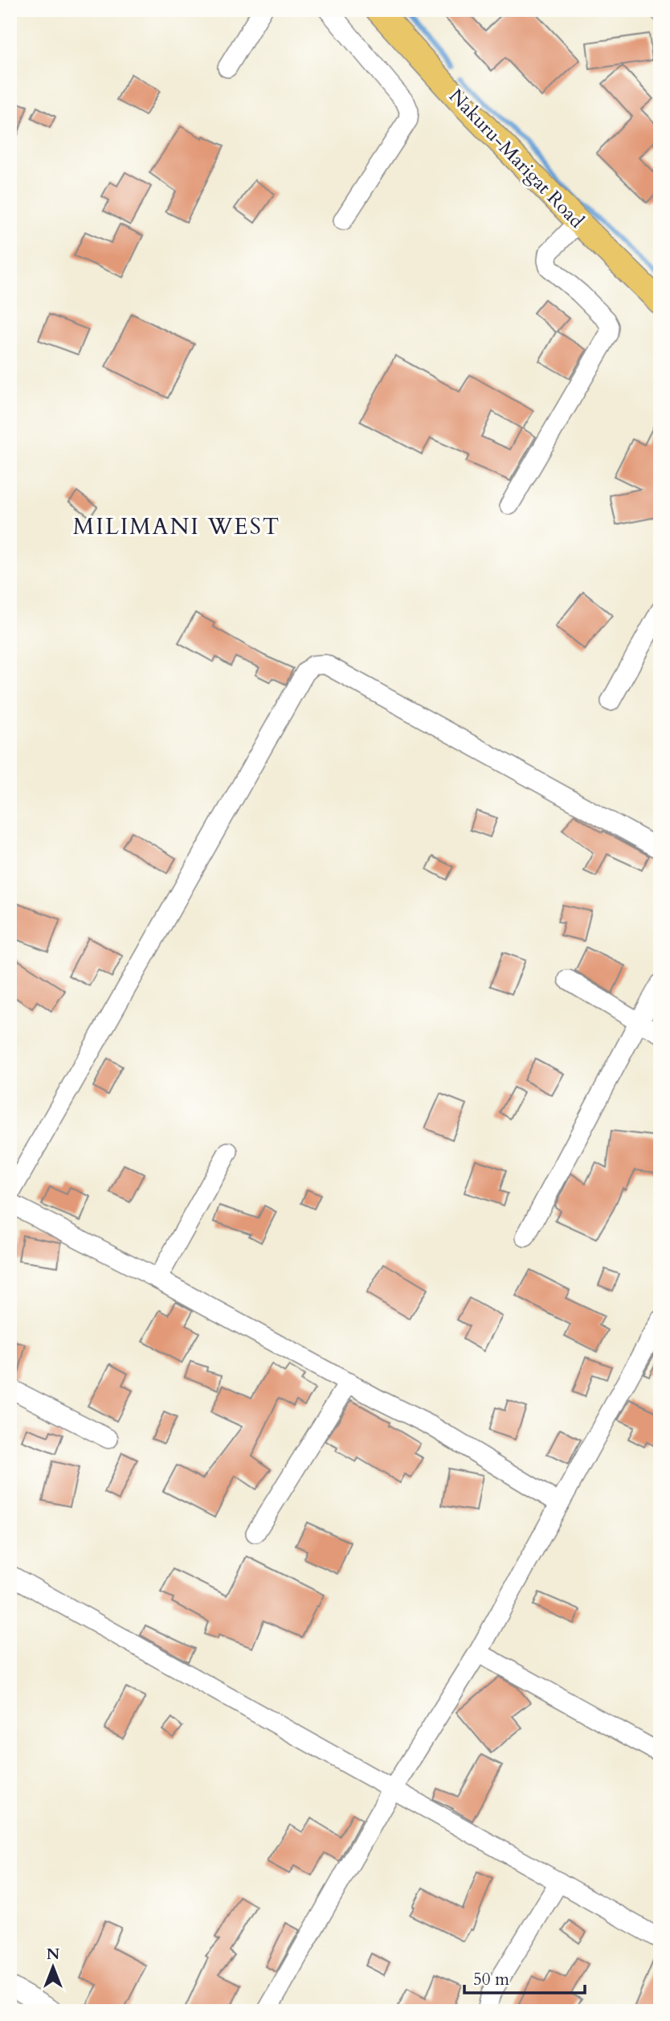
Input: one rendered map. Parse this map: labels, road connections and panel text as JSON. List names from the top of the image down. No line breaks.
{"streets":{"main road":["Nakuru-Marigat Road"]},"districts":["MILIMANI WEST"],"scale_bar":"50 m","north":"top"}
